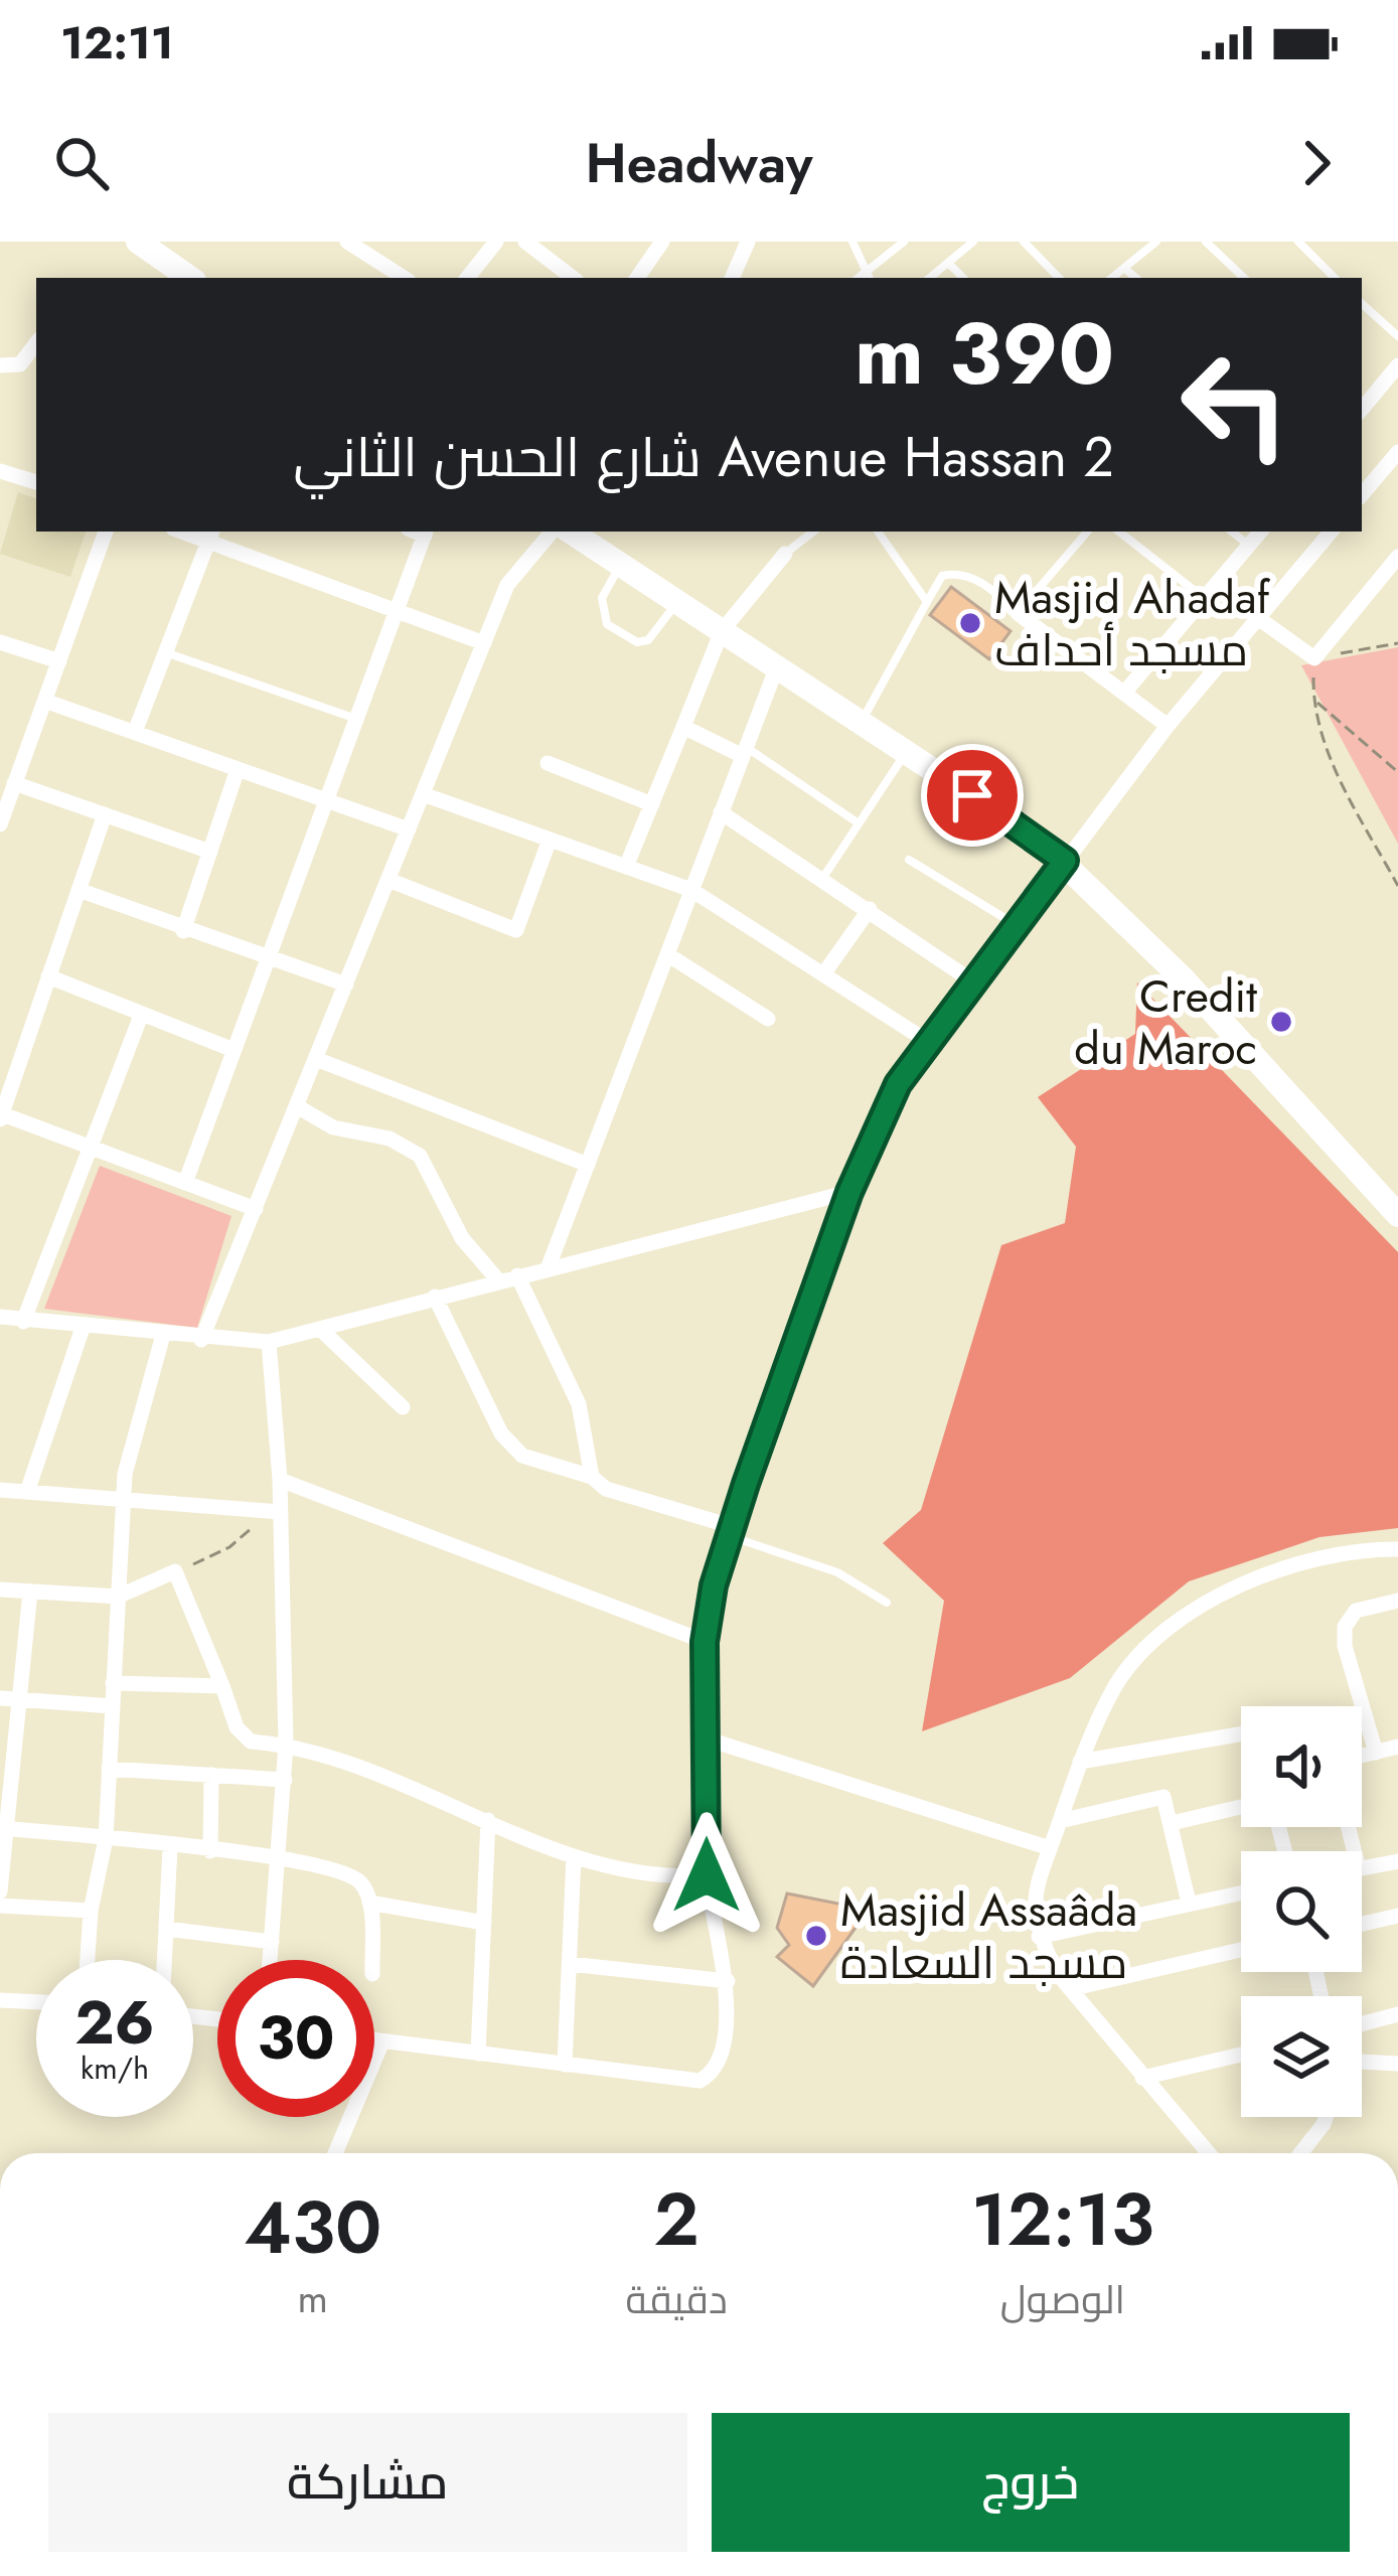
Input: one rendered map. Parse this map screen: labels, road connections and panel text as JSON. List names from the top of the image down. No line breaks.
{"places":["Masjid Ahadaf مسجد أحداف","Credit du Maroc","Masjid Assaâda مسجد السعادة"],"page":{"status":"12:11","header":"Headway","turn":["390 m","Avenue Hassan 2 شارع الحسن الثاني"],"speed":"26 km/h","limit":"30","eta":["12:13","الوصول","2","دقيقة","430","m"],"buttons":["خروج","مشاركة"]}}
